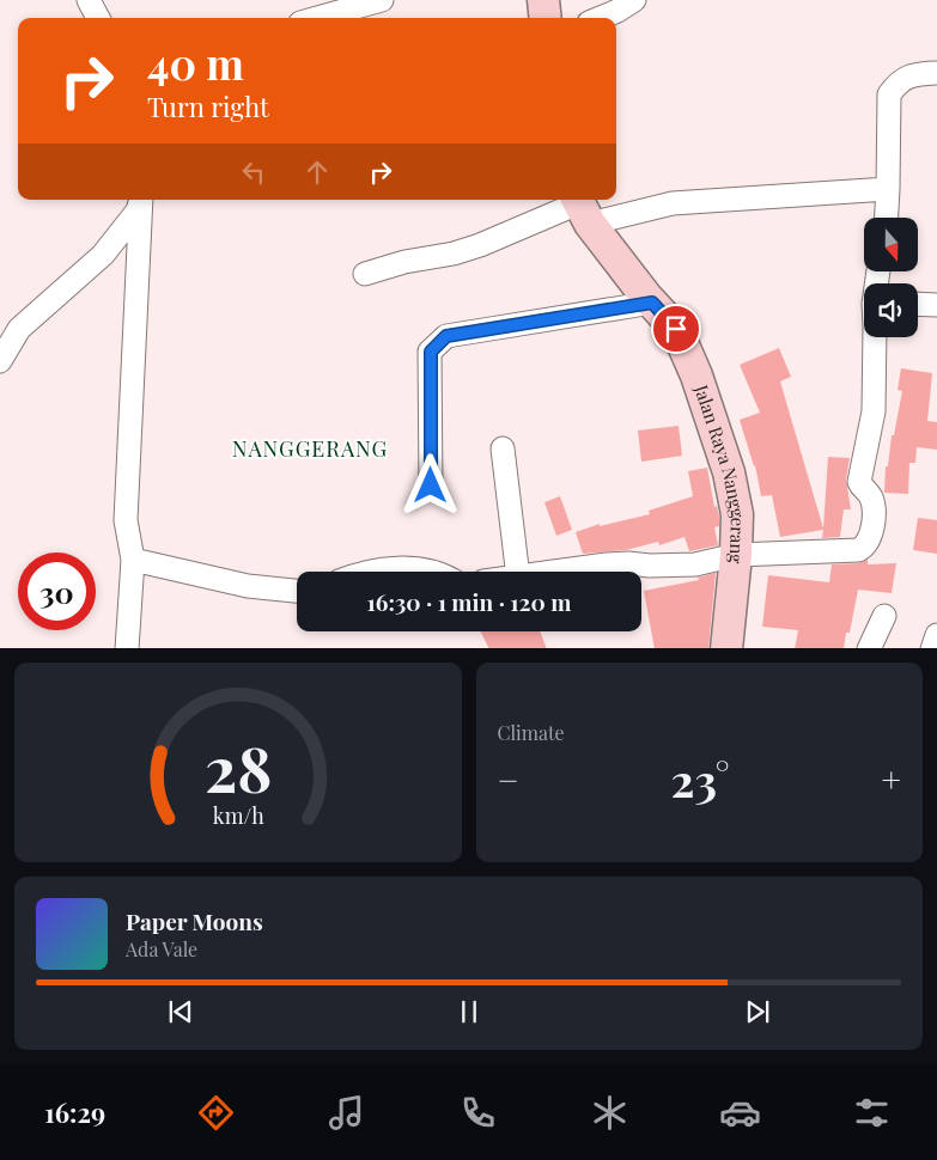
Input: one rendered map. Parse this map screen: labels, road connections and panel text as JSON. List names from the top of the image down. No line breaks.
{"streets":{"street":["Jalan Raya Nanggerang"]},"districts":["NANGGERANG"],"north":"bottom","page":{"turn":["40 m","Turn right"],"limit":"30","trip":"16:30 · 1 min · 120 m","tile":"Climate","heat":["−","23°","+"],"song":["Paper Moons","Ada Vale"],"tabs":"16:29","gauge":["28","km/h"]}}
